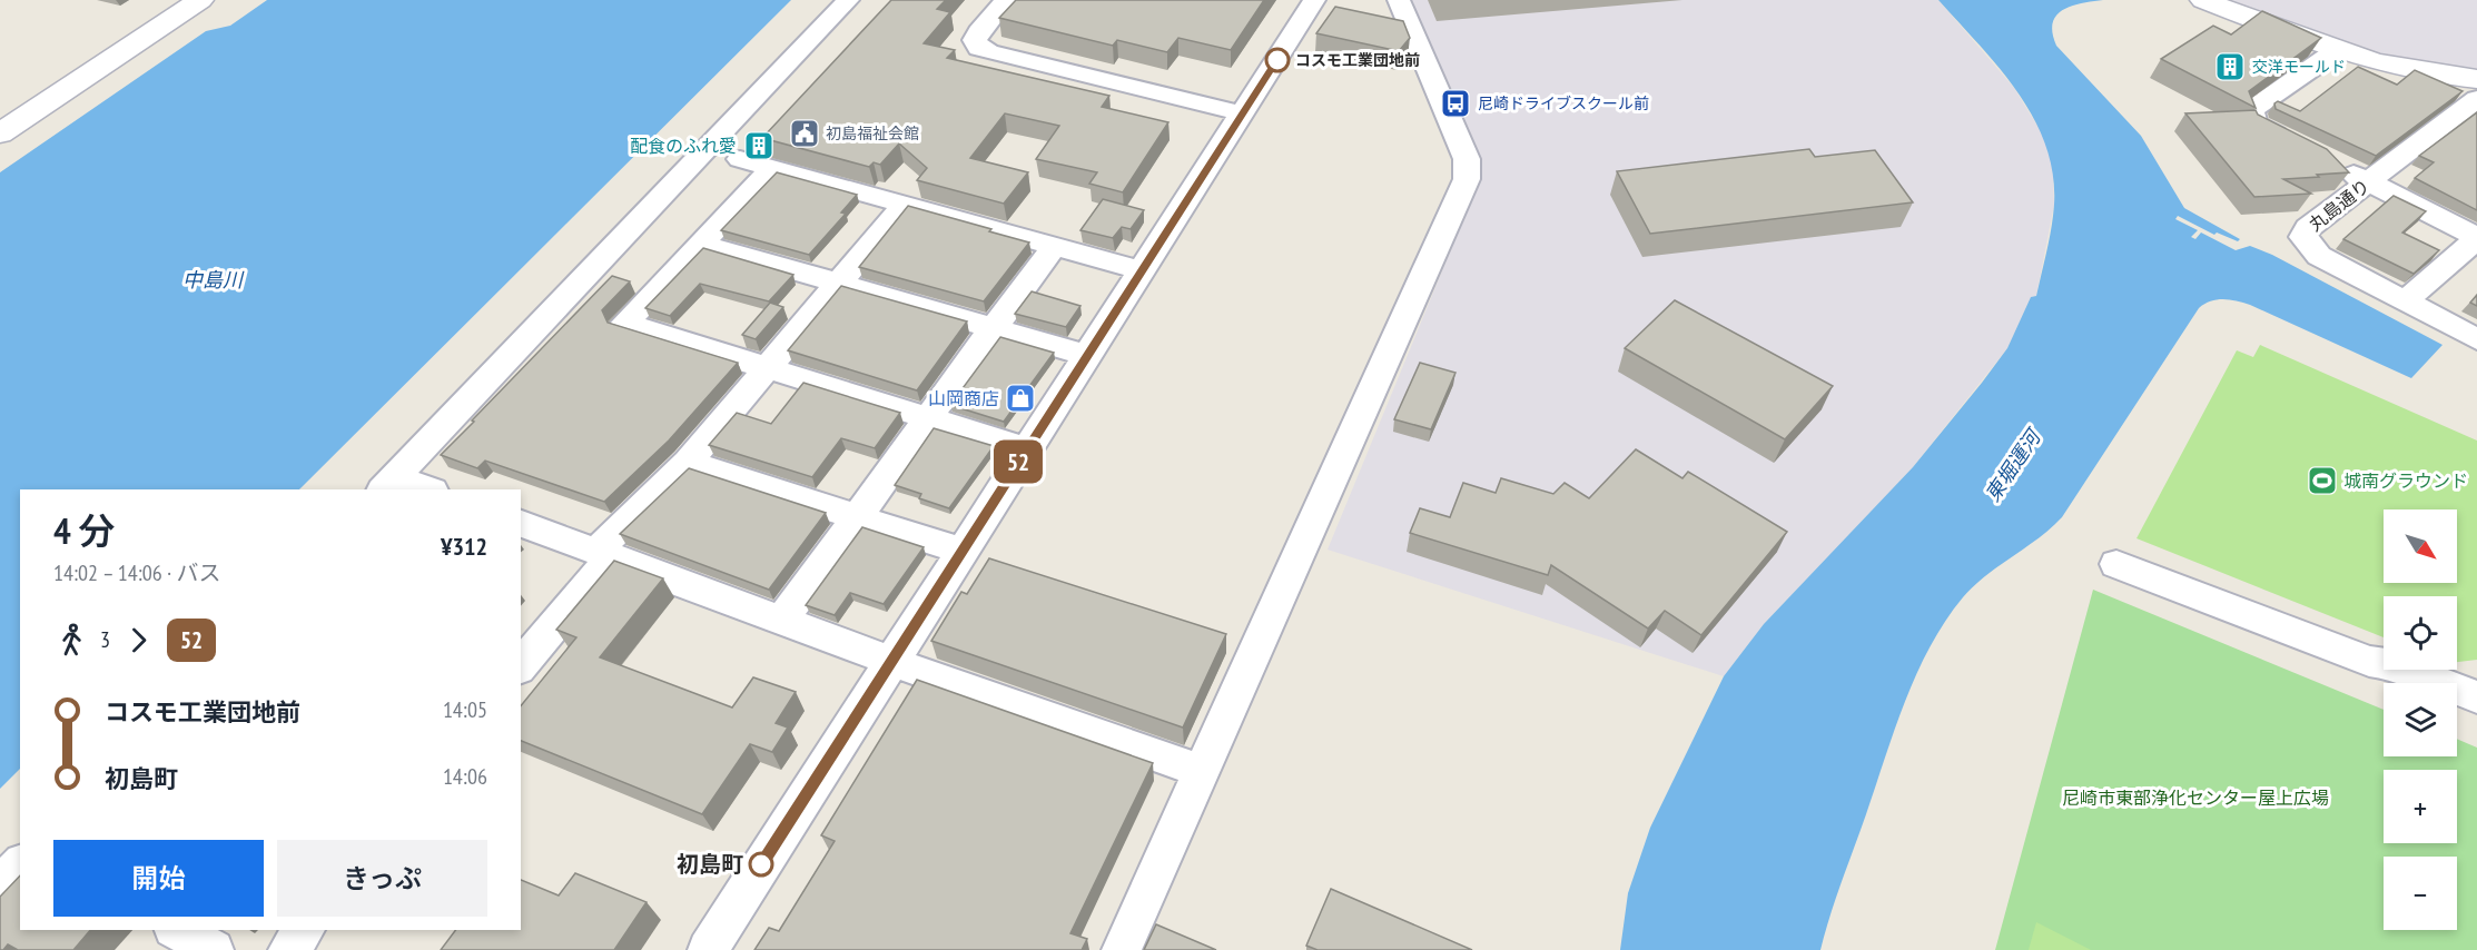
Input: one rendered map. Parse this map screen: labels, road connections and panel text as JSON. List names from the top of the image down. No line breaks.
{"streets":{"street":["丸島通り"]},"water":["中島川","東堀運河"],"parks":["尼崎市東部浄化センター屋上広場"],"places":{"other":["コスモ工業団地前","初島町"],"building":["交洋モールド","配食のふれ愛"],"bus stop":["尼崎ドライブスクール前"],"public building":["初島福祉会館"],"shop":["山岡商店"],"sports":["城南グラウンド"]},"lines":["bus line 52"],"north":"bottom right","page":{"on_map":"52","heading":["4 分","14:02 – 14:06 · バス","¥312"],"map_buttons":["+","−"],"legs":["3","52"],"list":[{"name":"コスモ工業団地前","value":"14:05"},{"name":"初島町","value":"14:06"}],"buttons":["開始","きっぷ"]}}
